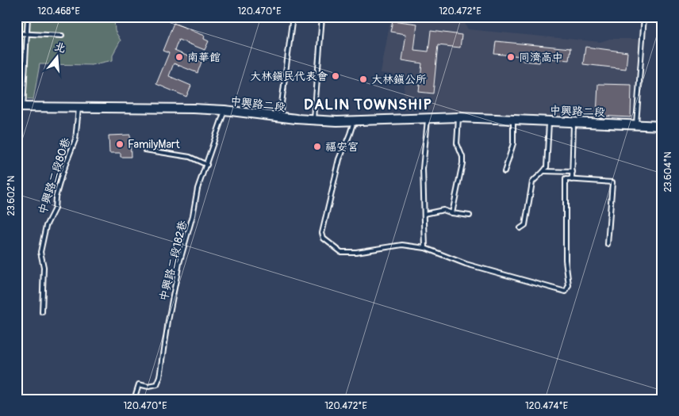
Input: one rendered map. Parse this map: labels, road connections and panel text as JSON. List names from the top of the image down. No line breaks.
{"streets":{"main road":["中興路二段"],"lane":["中興路二段80巷","中興路二段182巷"]},"crossings":[["中興路二段","中興路二段80巷"],["中興路二段","中興路二段182巷"]],"districts":["DALIN TOWNSHIP"],"places":["南華館","同濟高中","大林鎮民代表會","大林鎮公所","FamilyMart","福安宮"],"north":"top","coordinates":["120.468°E","120.470°E","120.472°E","23.604°N","23.602°N","120.474°E"]}
